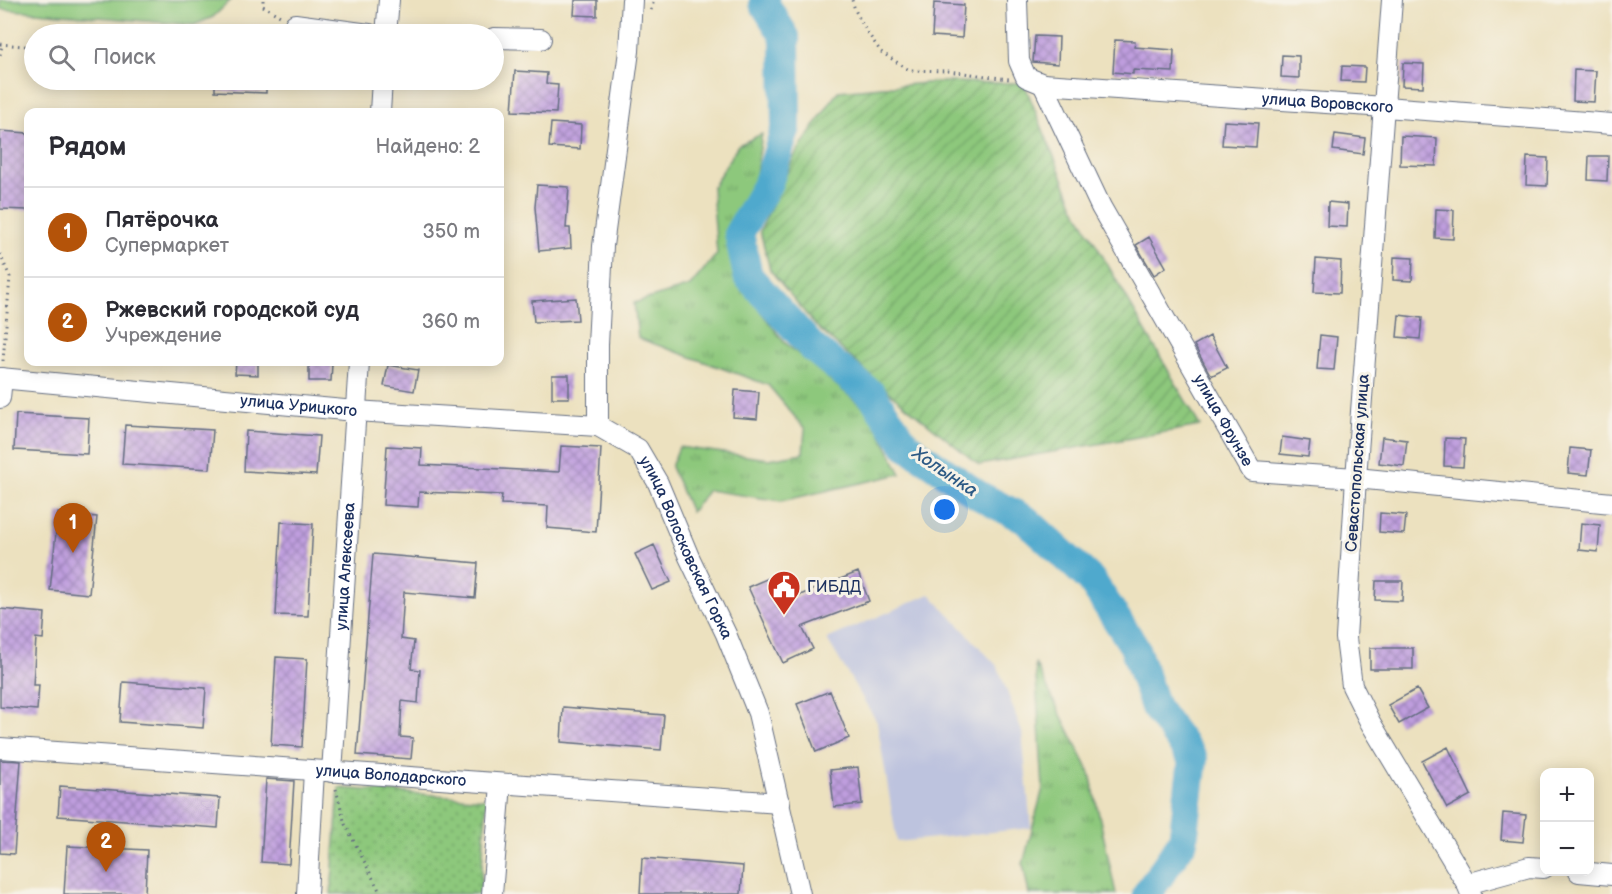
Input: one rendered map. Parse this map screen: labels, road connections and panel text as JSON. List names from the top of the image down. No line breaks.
{"streets":{"street":["улица Воровского","улица Урицкого","улица Фрунзе","Севастопольская улица","улица Волосковская Горка","улица Алексеева","улица Володарского"]},"crossings":[["улица Воровского","улица Фрунзе"],["улица Воровского","Севастопольская улица"],["улица Урицкого","улица Волосковская Горка"],["улица Урицкого","улица Алексеева"],["улица Фрунзе","Севастопольская улица"],["улица Волосковская Горка","улица Володарского"],["улица Алексеева","улица Володарского"]],"water":["Холынка"],"places":{"public building":["ГИБДД"]},"page":{"search":"Поиск","heading":["Рядом","Найдено: 2"],"list":[{"mark":"1","name":"Пятёрочка","note":"Супермаркет","value":"350 m"},{"mark":"2","name":"Ржевский городской суд","note":"Учреждение","value":"360 m"}],"pins":["1","2"],"map_buttons":["+","−"]}}
